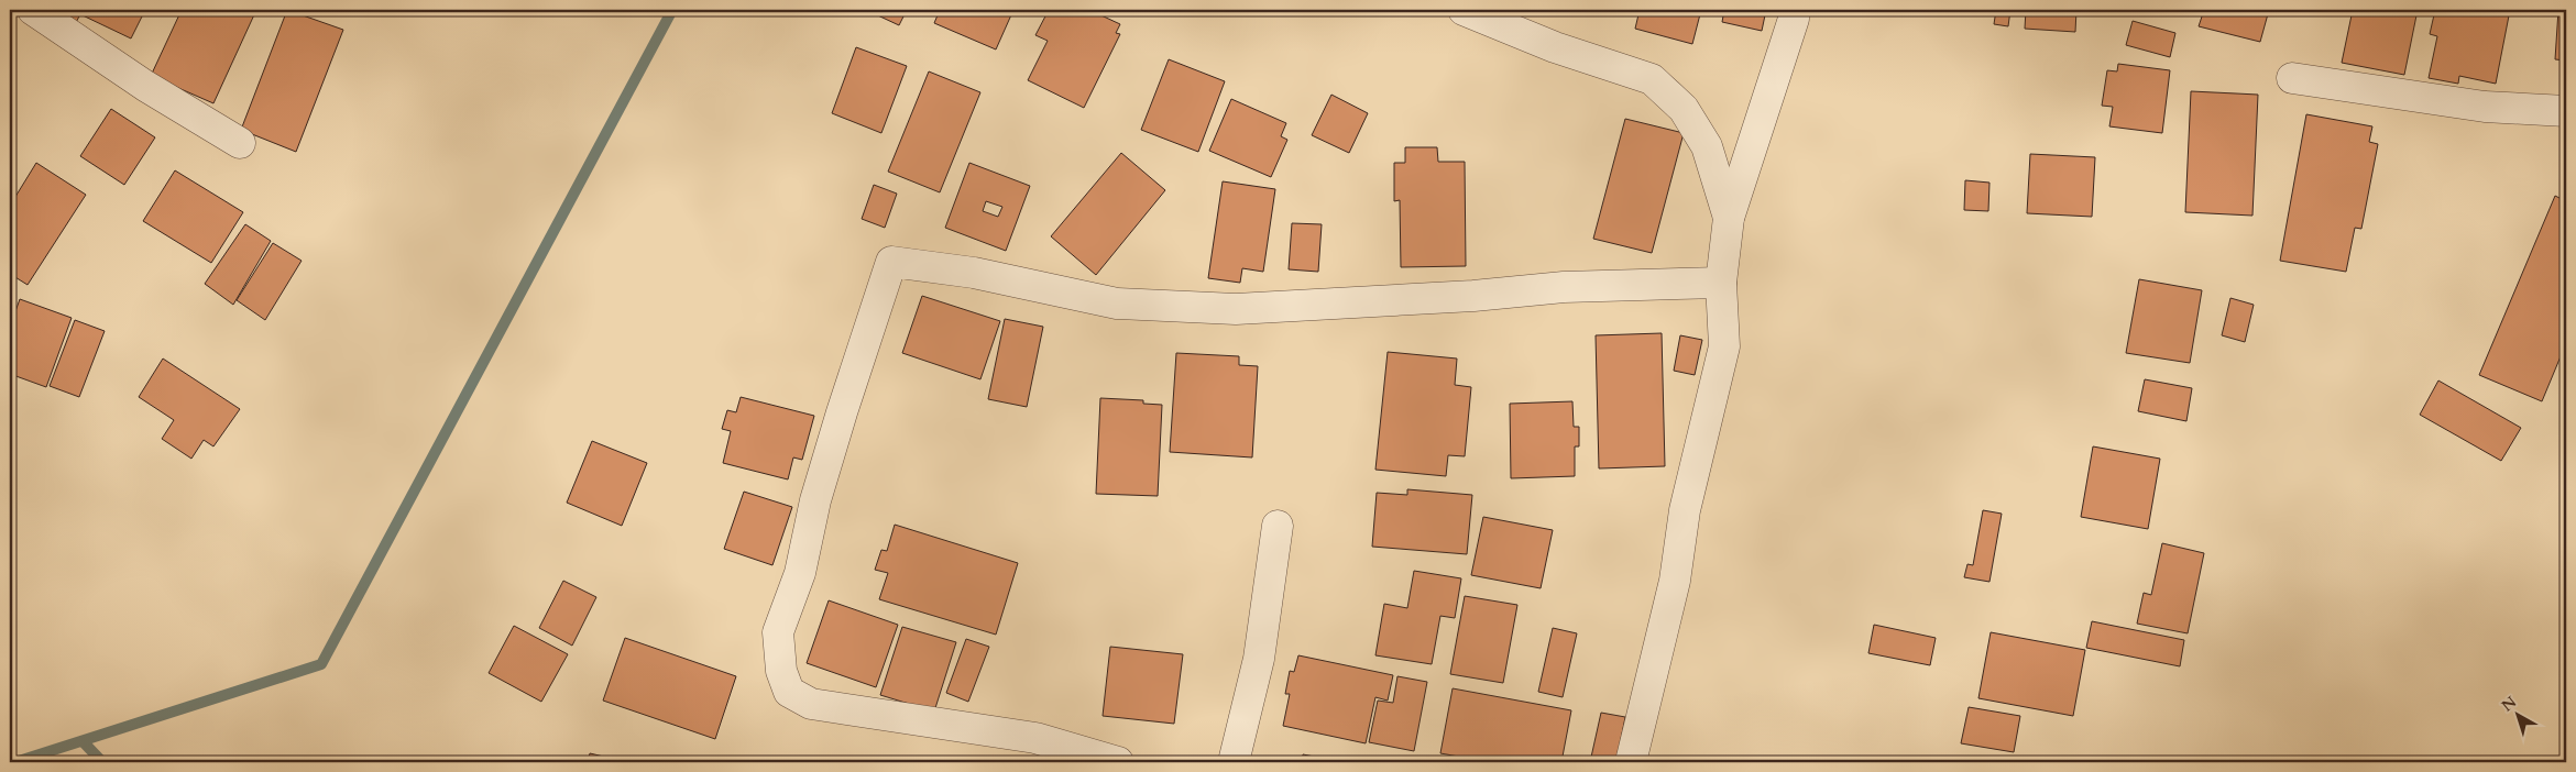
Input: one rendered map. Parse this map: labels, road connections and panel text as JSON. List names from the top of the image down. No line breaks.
{"north":"top left"}
